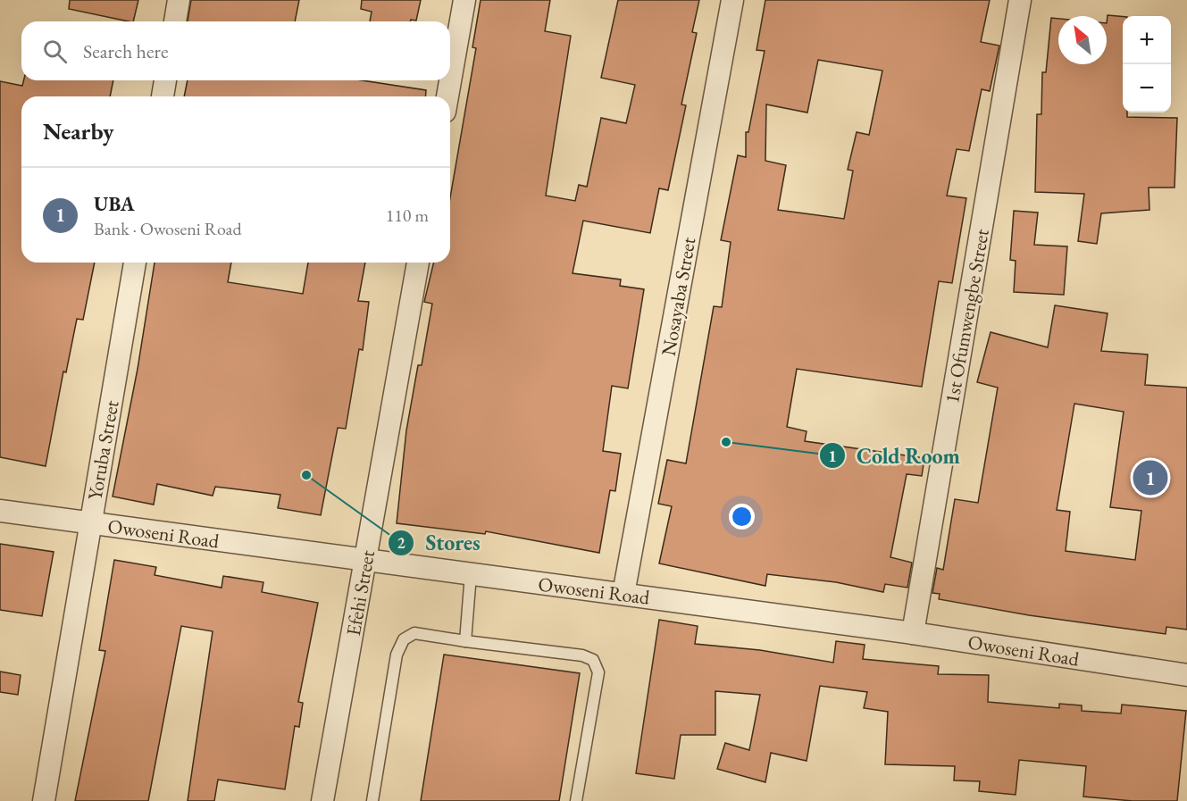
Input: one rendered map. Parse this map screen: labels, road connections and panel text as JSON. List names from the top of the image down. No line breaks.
{"streets":{"street":["Nosayaba Street","1st Ofumwengbe Street","Yoruba Street","Owoseni Road","Efehi Street"]},"crossings":[["Nosayaba Street","Owoseni Road"],["1st Ofumwengbe Street","Owoseni Road"],["Yoruba Street","Owoseni Road"],["Owoseni Road","Efehi Street"]],"places":["Cold Room","Stores"],"north":"top left","page":{"map_buttons":["+","−"],"search":"Search here","heading":"Nearby","list":[{"mark":"1","name":"UBA","note":"Bank · Owoseni Road","value":"110 m"}],"pins":"1"}}
